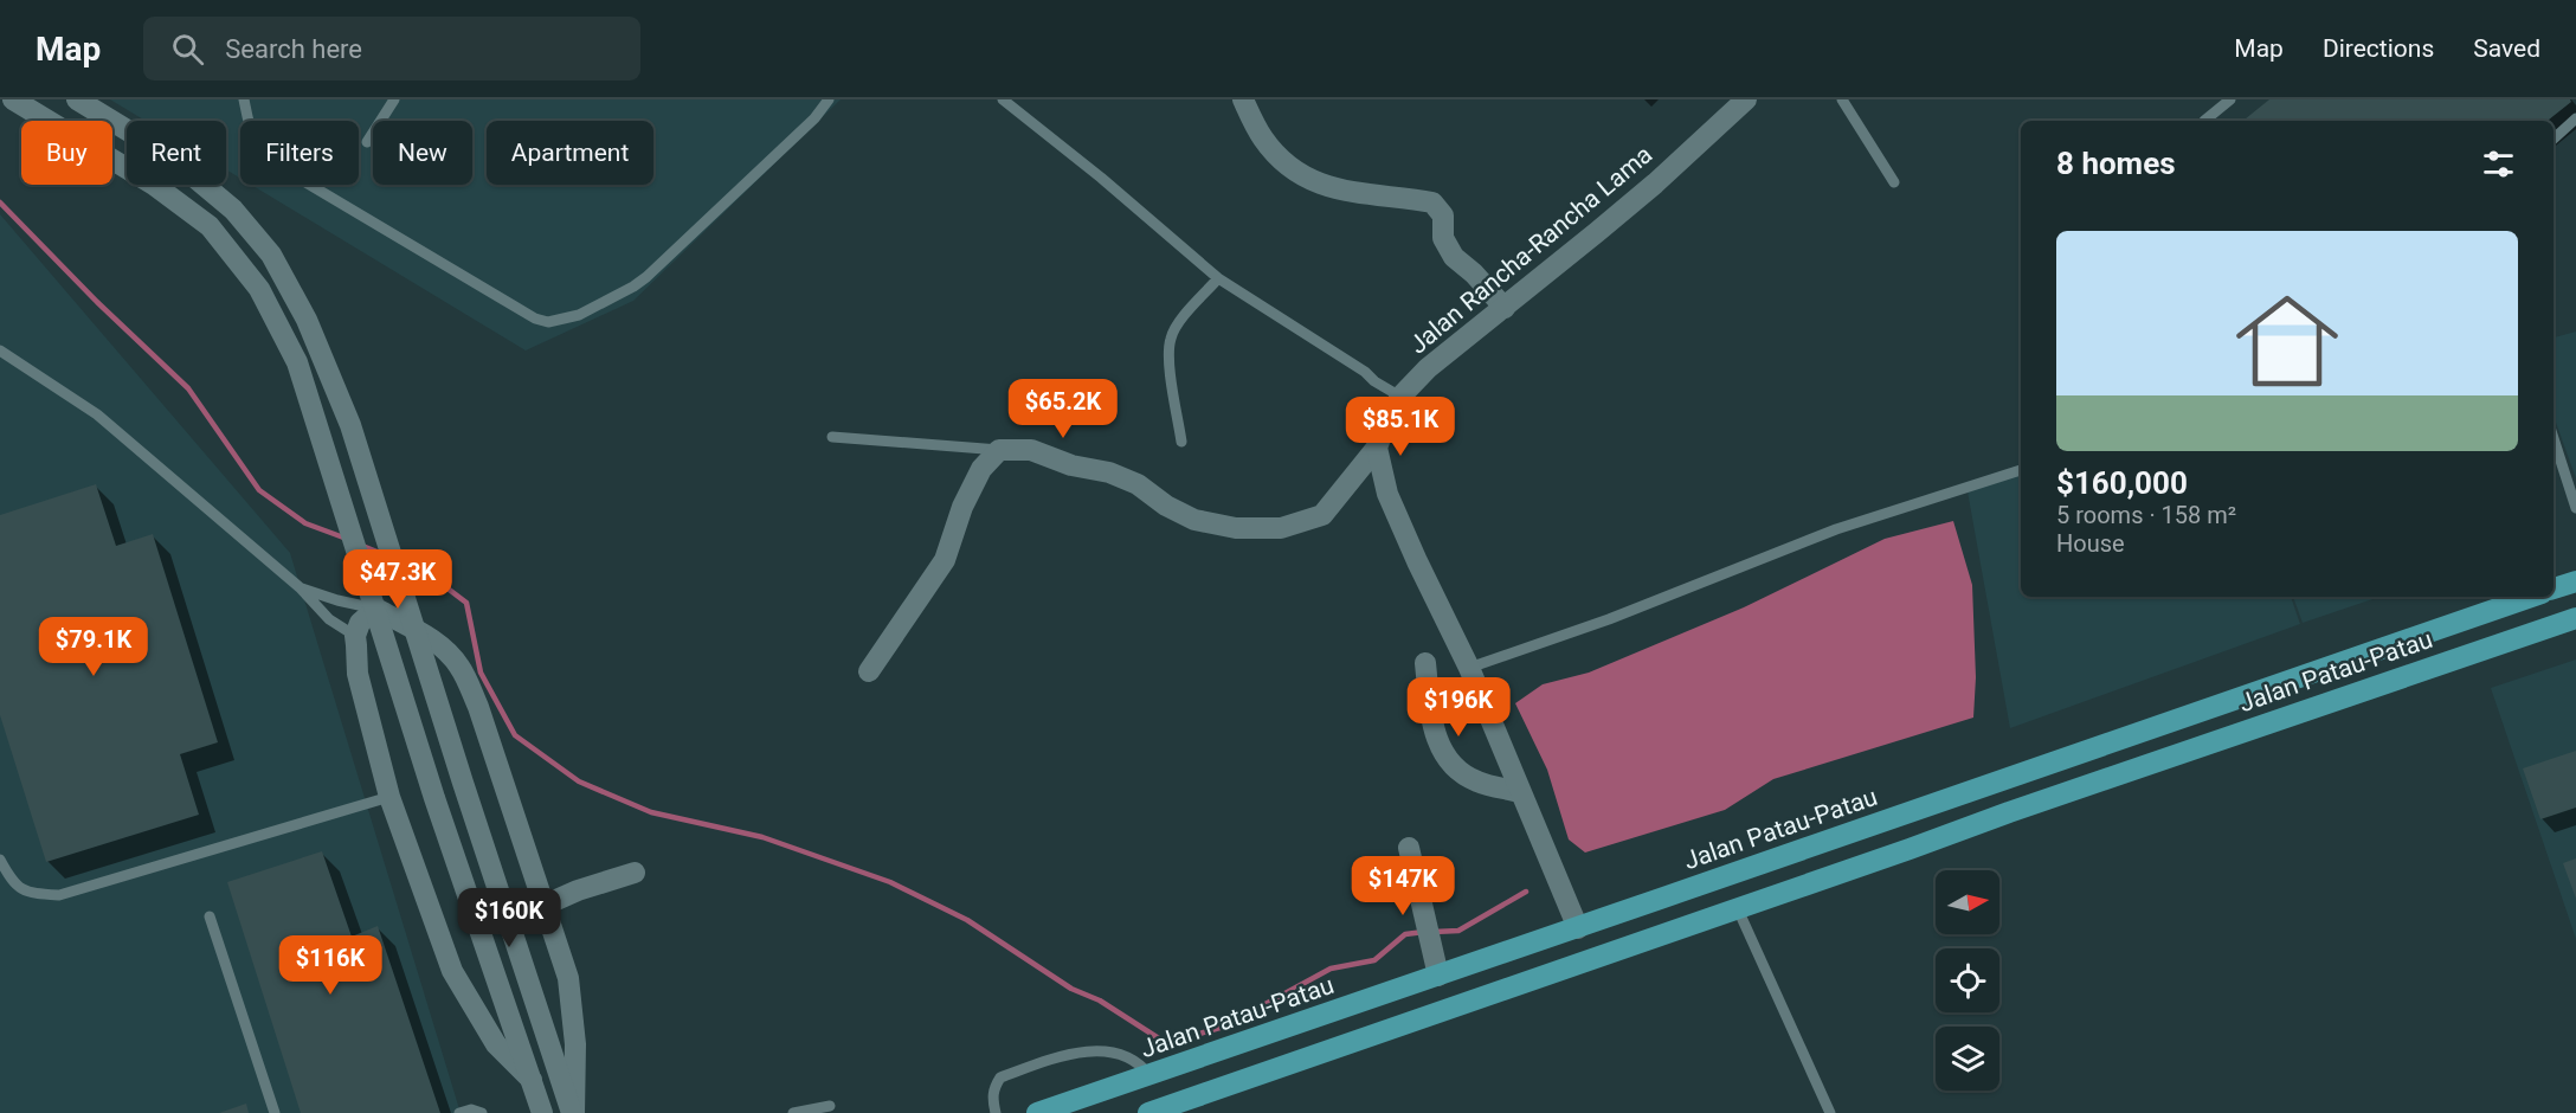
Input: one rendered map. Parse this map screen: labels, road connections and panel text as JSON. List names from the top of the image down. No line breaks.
{"streets":{"main road":["Jalan Patau-Patau"],"street":["Jalan Rancha-Rancha Lama"]},"north":"right","page":{"header":"Map","search":"Search here","nav":["Map","Directions","Saved"],"chip":["Buy","Rent","Filters","New","Apartment"],"heading":"8 homes","list":[{"name":"$160,000","note":"5 rooms · 158 m² · House"}],"price":["$65.2K","$85.1K","$47.3K","$79.1K","$196K","$147K","$160K","$116K"]}}
